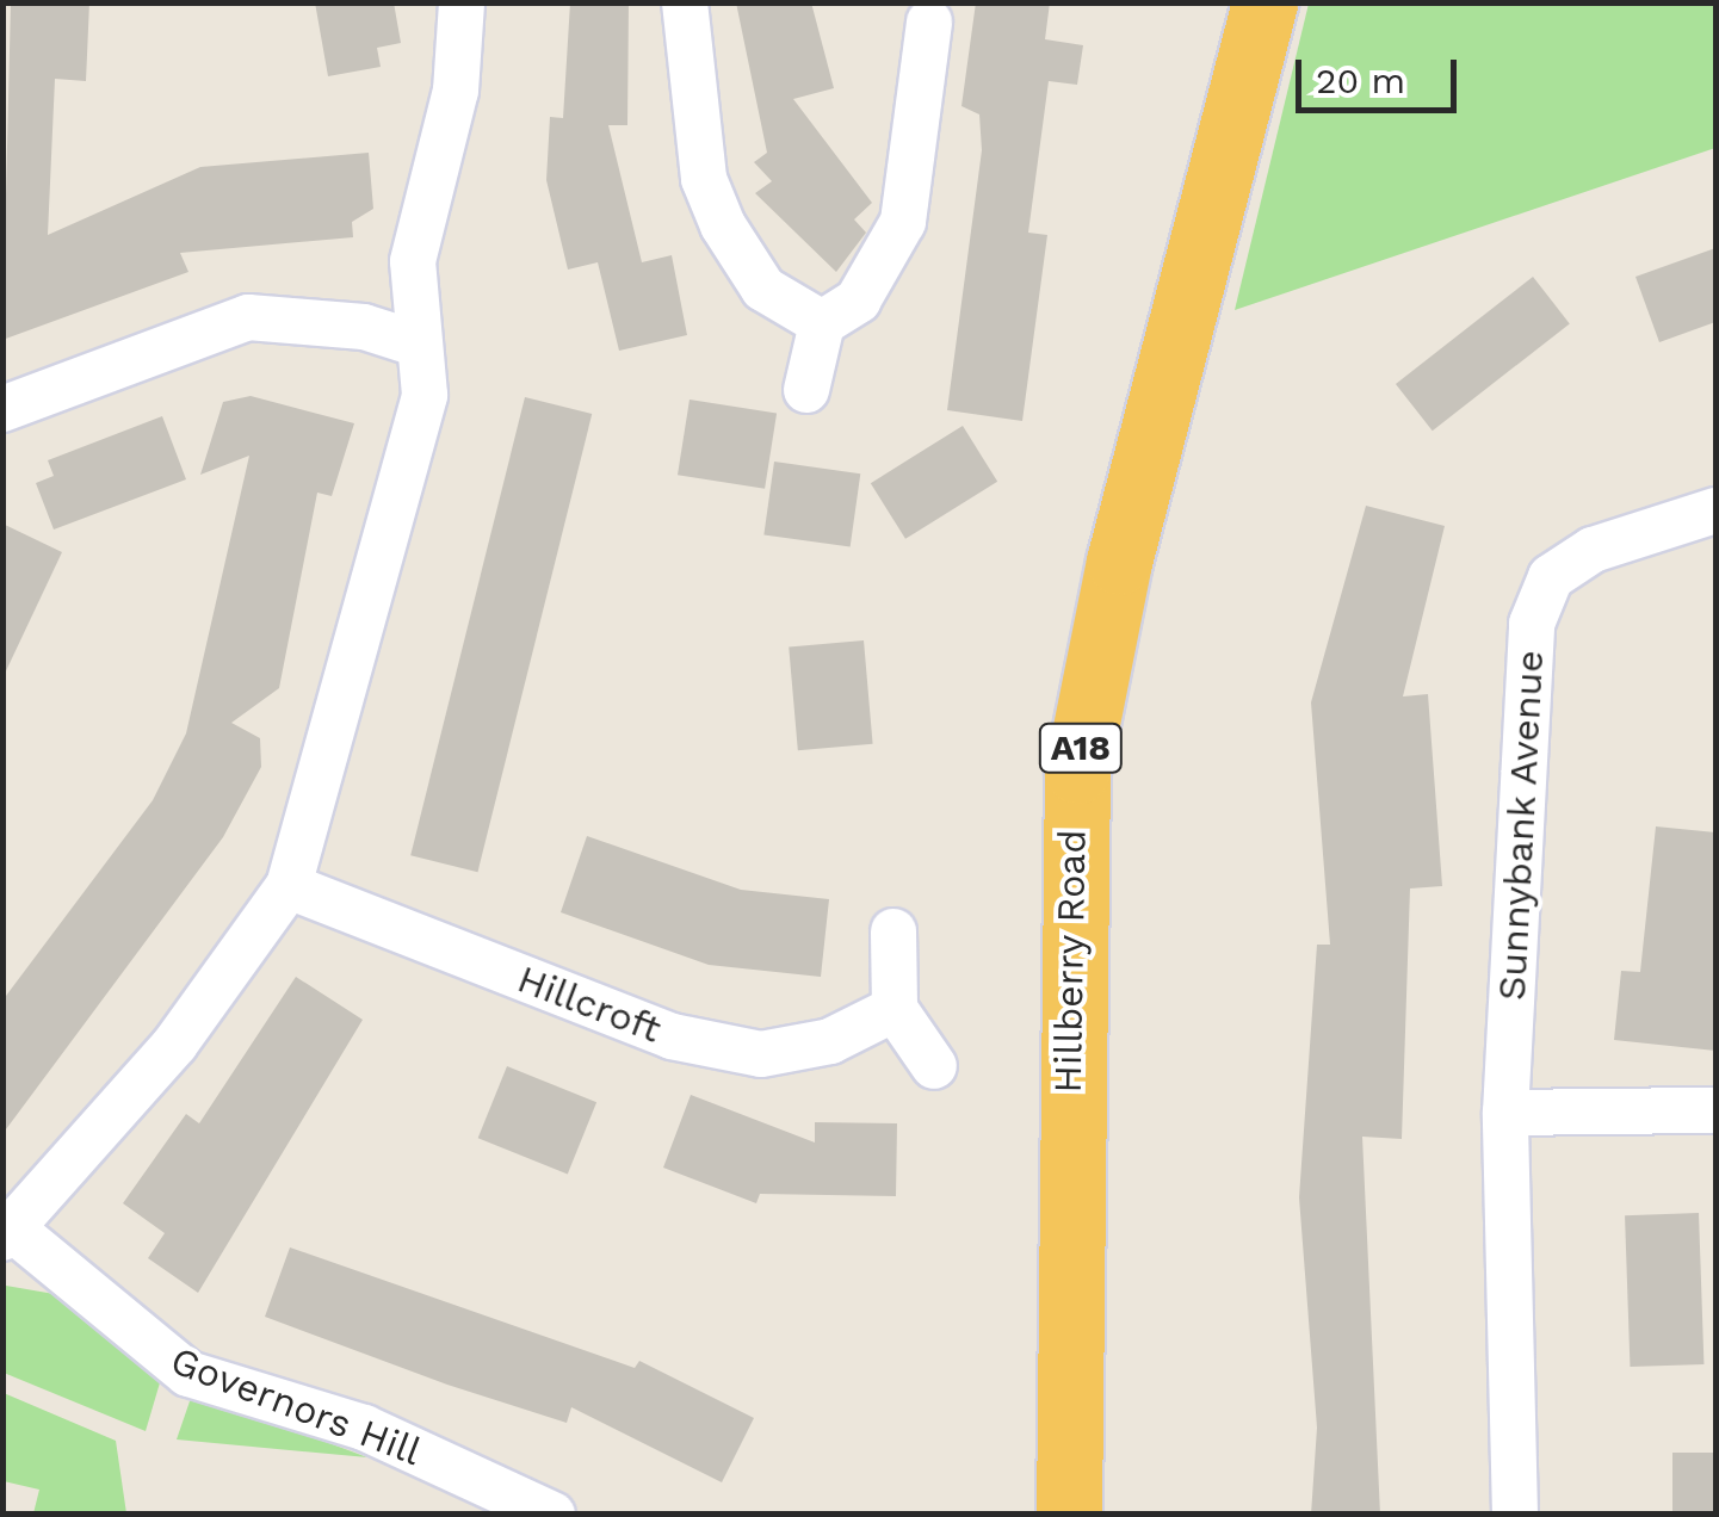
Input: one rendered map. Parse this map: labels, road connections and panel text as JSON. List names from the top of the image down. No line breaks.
{"streets":{"highway":["A18","Hillberry Road"],"street":["Sunnybank Avenue","Hillcroft","Governors Hill"]},"scale_bar":"20 m"}
